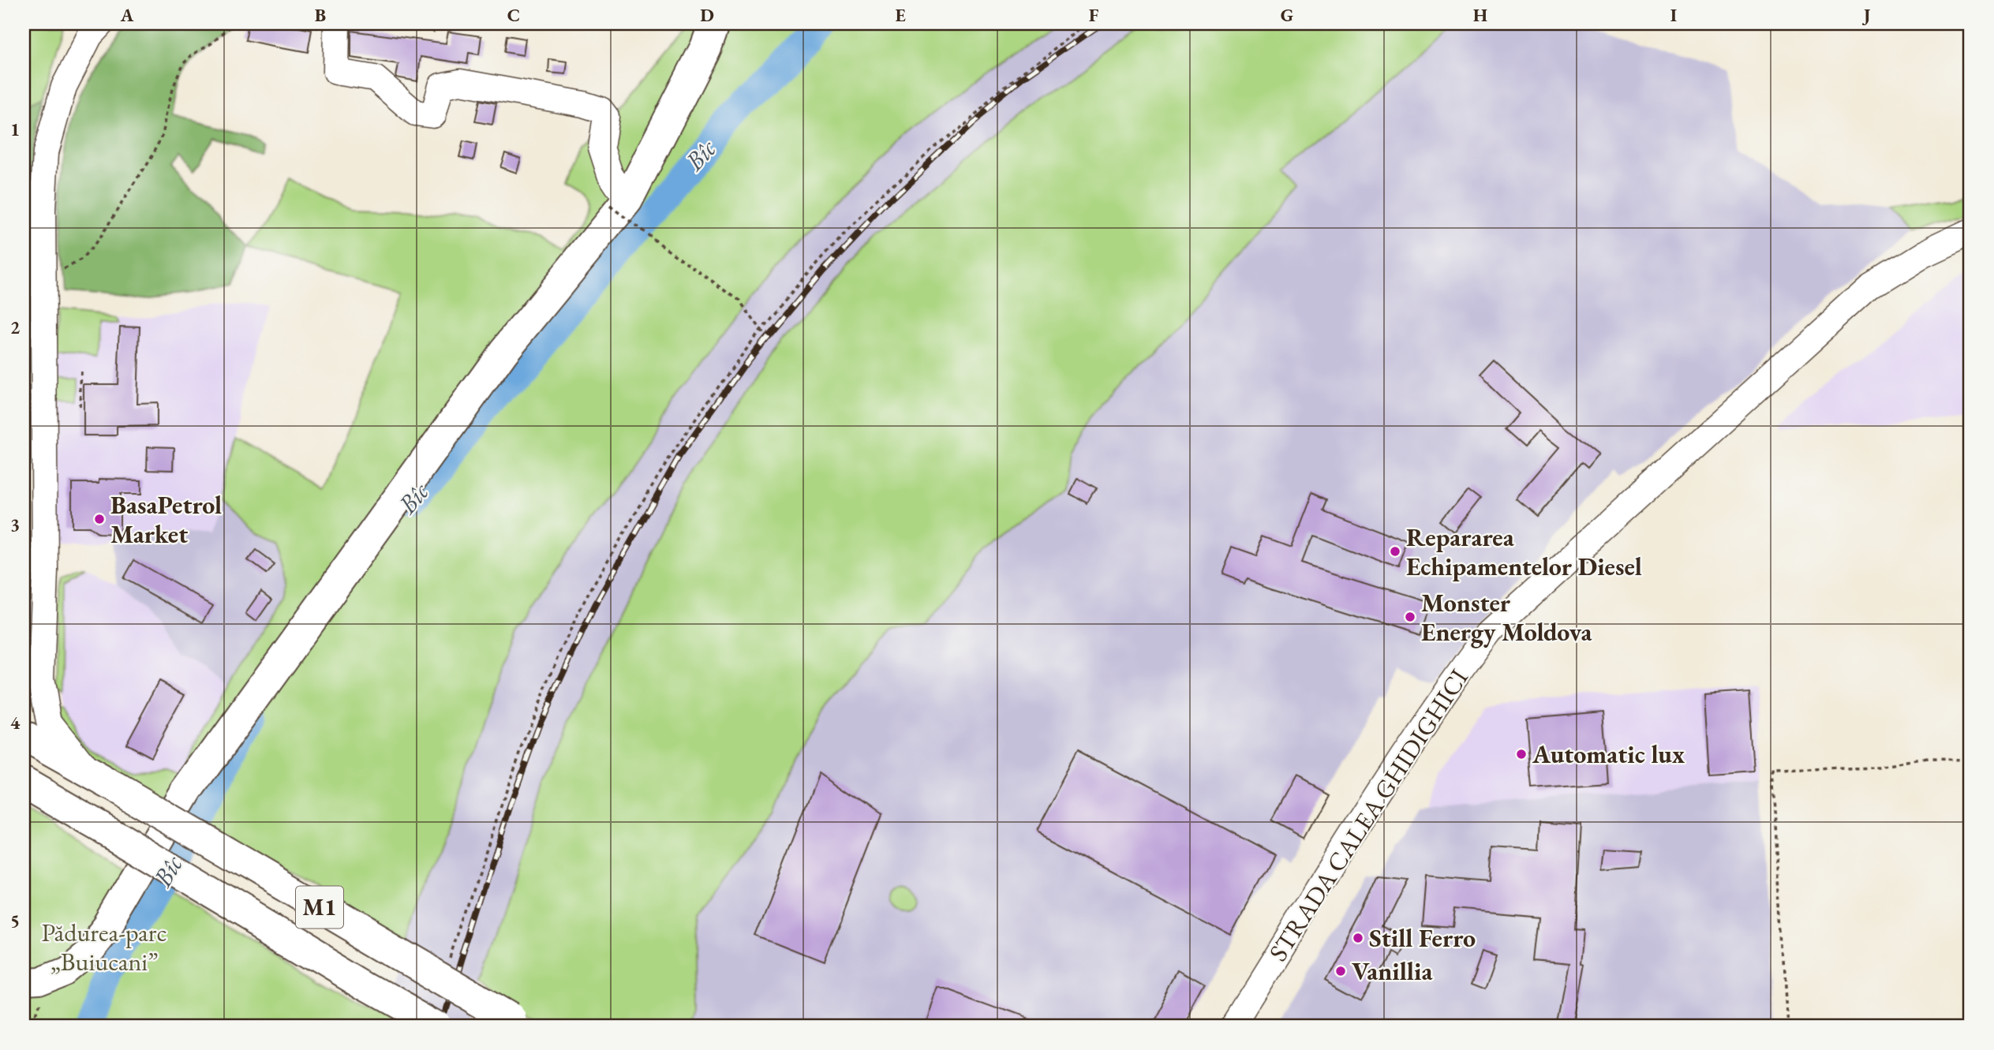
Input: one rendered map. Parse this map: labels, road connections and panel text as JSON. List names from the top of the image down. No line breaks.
{"streets":{"highway":["M1"],"street":["STRADA CALEA GHIDIGHICI"]},"water":["Bîc"],"parks":["Pădurea-parc „Buiucani”"],"places":["BasaPetrol Market","Repararea Echipamentelor Diesel","Monster Energy Moldova","Automatic lux","Still Ferro","Vanillia"],"grid":{"columns":["A","B","C","D","E","F","G","H","I","J"],"rows":["1","2","3","4","5"]}}
